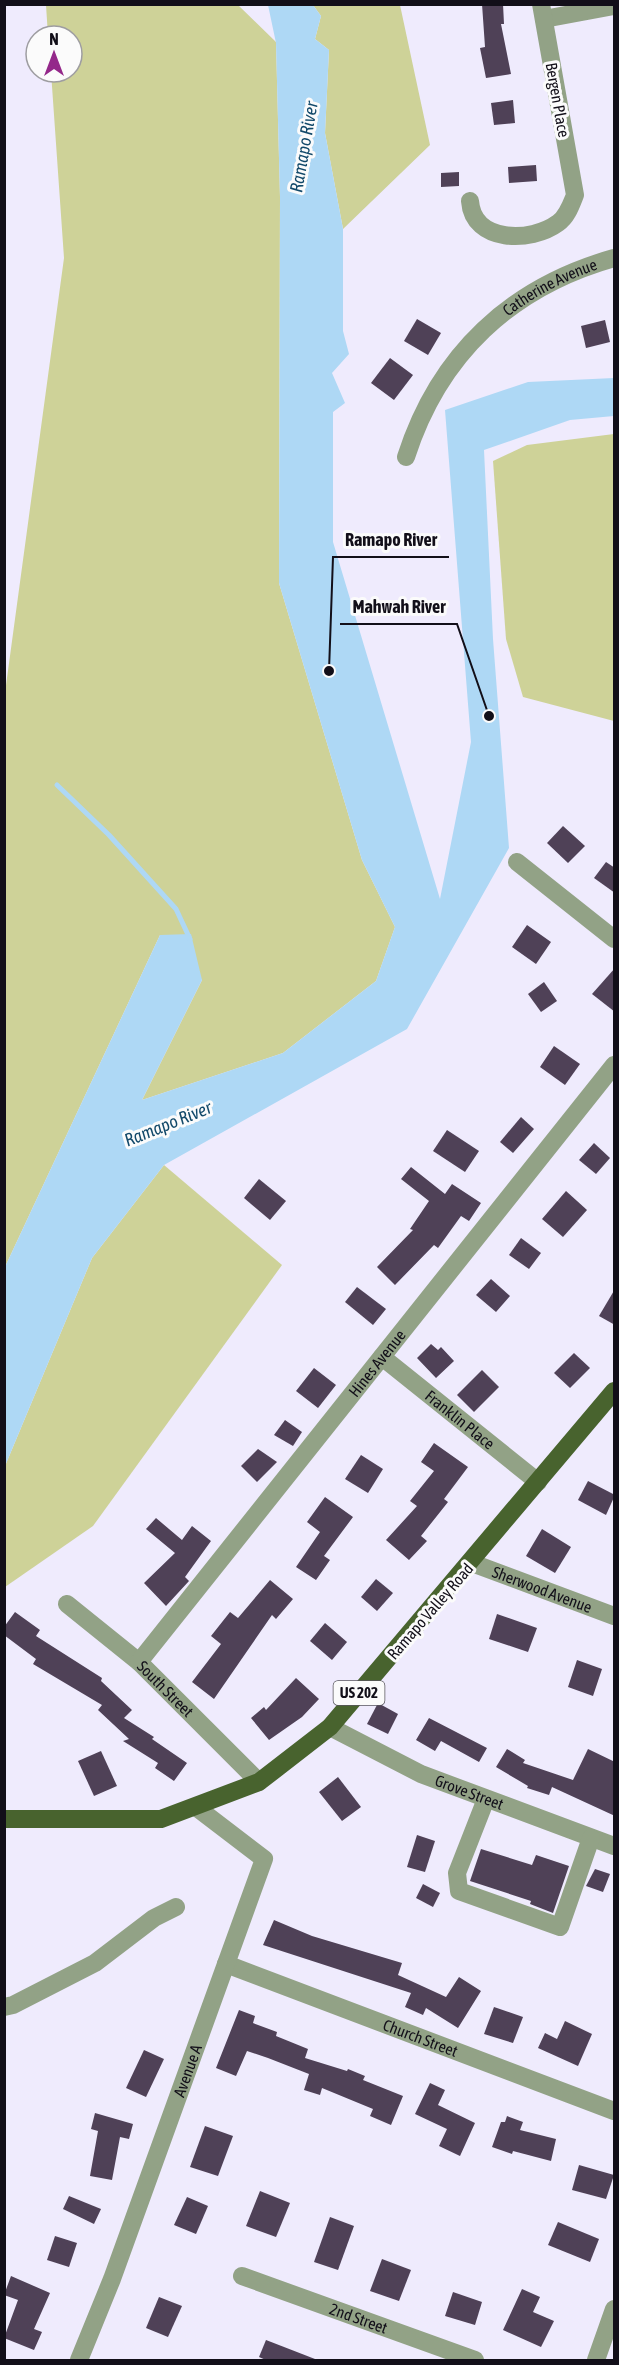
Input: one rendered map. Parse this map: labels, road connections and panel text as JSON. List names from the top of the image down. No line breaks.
{"streets":{"main road":["Ramapo Valley Road","US 202"],"street":["Bergen Place","Catherine Avenue","Hines Avenue","Franklin Place","Sherwood Avenue","South Street","Grove Street","Church Street","Avenue A","2nd Street"]},"crossings":[["Hines Avenue","Franklin Place"],["Hines Avenue","South Street"],["Franklin Place","Ramapo Valley Road"],["Sherwood Avenue","Ramapo Valley Road"],["Ramapo Valley Road","South Street"],["Ramapo Valley Road","Grove Street"],["Ramapo Valley Road","Avenue A"],["Church Street","Avenue A"]],"water":["Ramapo River"],"places":["Ramapo River","Mahwah River"],"north":"top"}
